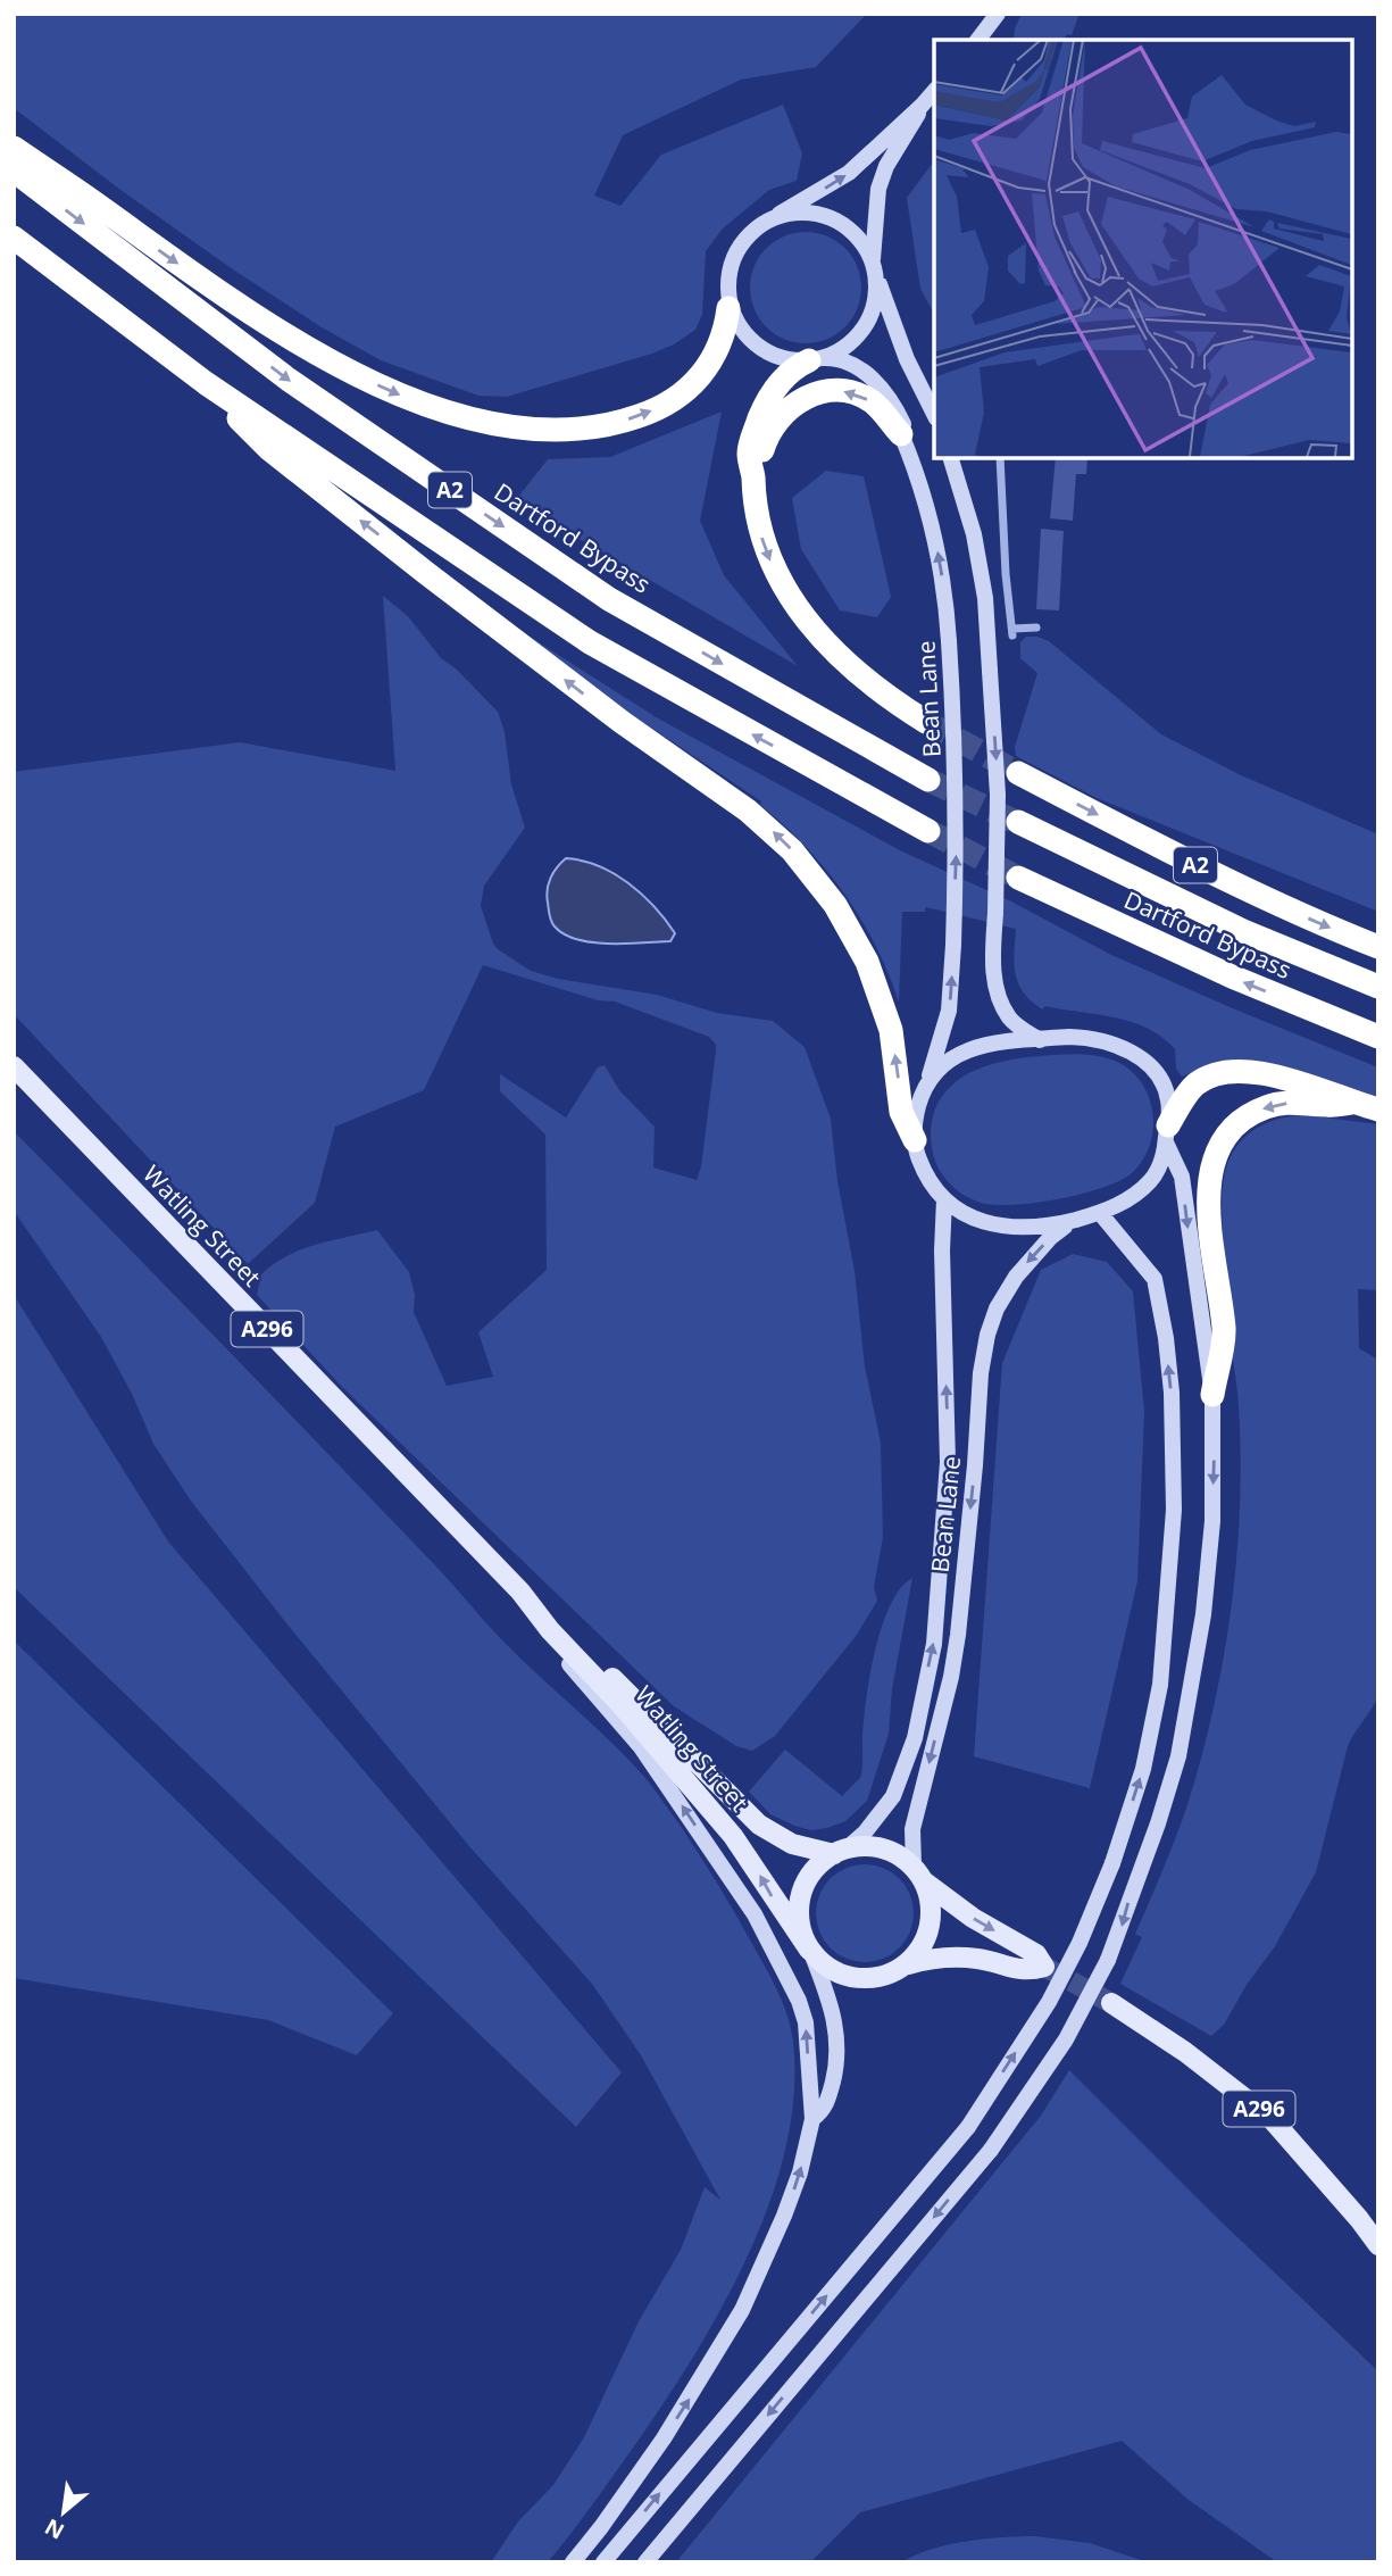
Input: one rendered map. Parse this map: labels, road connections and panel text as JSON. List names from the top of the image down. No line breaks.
{"streets":{"highway":["A2","Dartford Bypass"],"main road":["Bean Lane","Watling Street","A296"]},"crossings":[["Bean Lane","Watling Street"]],"north":"bottom left"}
